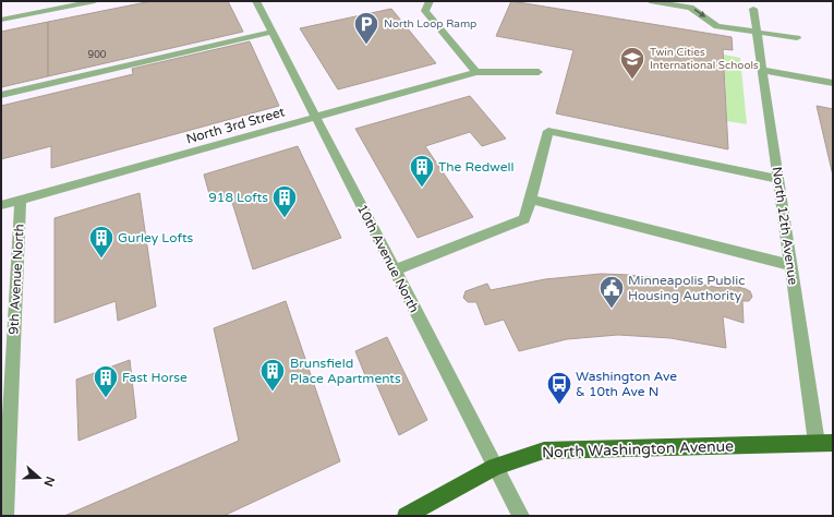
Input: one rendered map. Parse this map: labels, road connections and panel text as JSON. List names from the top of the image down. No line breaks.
{"streets":{"main road":["North Washington Avenue"],"street":["North 3rd Street","North 12th Avenue","10th Avenue North","9th Avenue North"]},"crossings":[["North 3rd Street","10th Avenue North"],["North 3rd Street","9th Avenue North"],["North 12th Avenue","North Washington Avenue"],["10th Avenue North","North Washington Avenue"]],"places":{"parking":["North Loop Ramp"],"school or university":["Twin Cities International Schools"],"building":["The Redwell","918 Lofts","Gurley Lofts","Brunsfield Place Apartments","Fast Horse"],"public building":["Minneapolis Public Housing Authority"],"bus stop":["Washington Ave & 10th Ave N"]},"house_numbers":["900"],"north":"right"}
